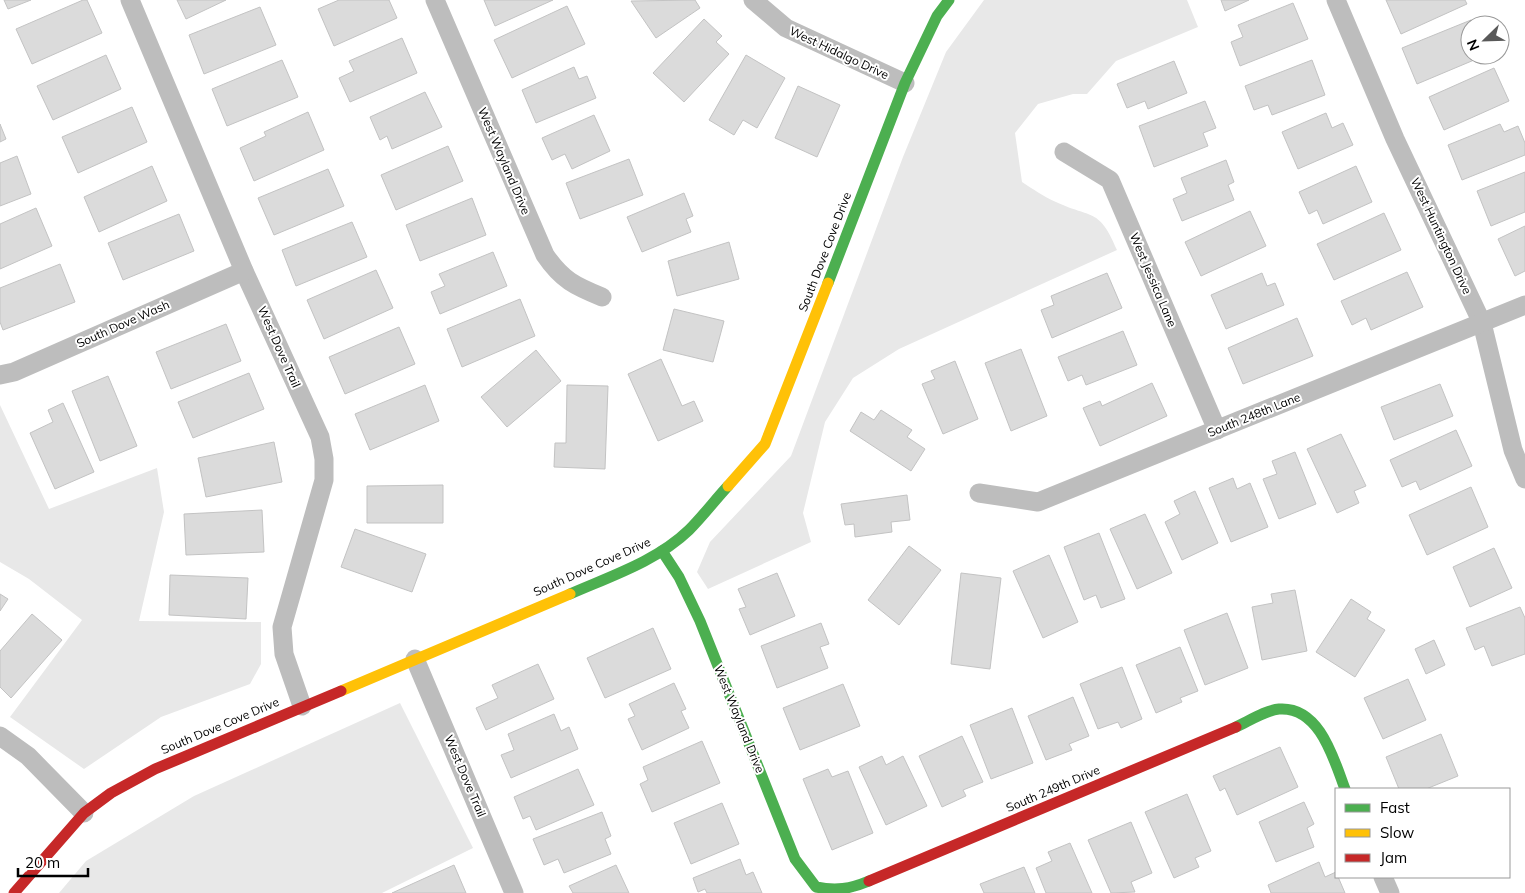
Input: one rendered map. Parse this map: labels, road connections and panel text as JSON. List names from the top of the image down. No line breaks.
{"streets":{"street":["West Hidalgo Drive","West Wayland Drive","West Huntington Drive","South Dove Cove Drive","West Jessica Lane","South Dove Wash","West Dove Trail","South 248th Lane","South 249th Drive"]},"crossings":[["West Hidalgo Drive","South Dove Cove Drive"],["West Wayland Drive","South Dove Cove Drive"],["West Wayland Drive","South 249th Drive"],["West Huntington Drive","South 248th Lane"],["South Dove Cove Drive","West Dove Trail"],["West Jessica Lane","South 248th Lane"],["South Dove Wash","West Dove Trail"]],"legend":["Fast","Slow","Jam"],"scale_bar":"20 m","north":"bottom left"}
